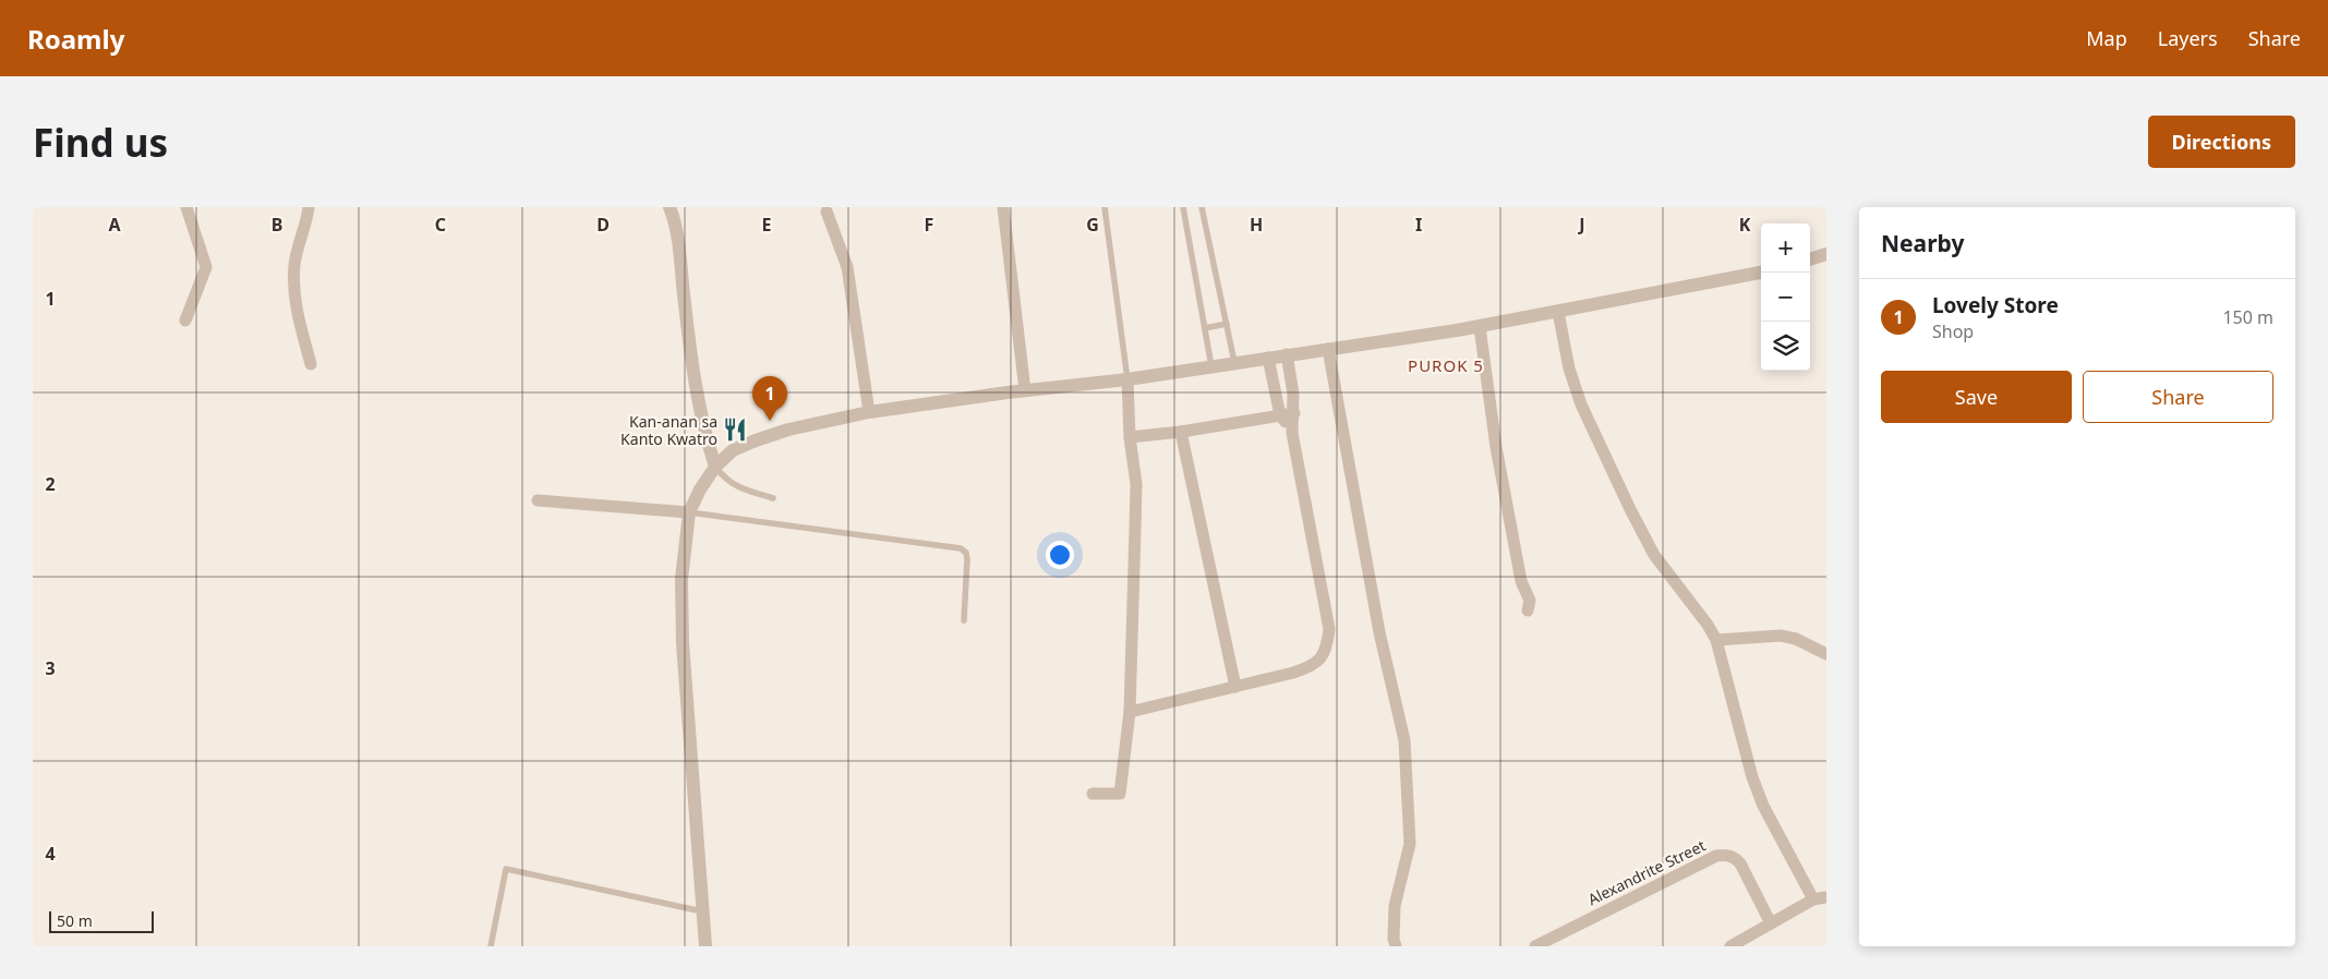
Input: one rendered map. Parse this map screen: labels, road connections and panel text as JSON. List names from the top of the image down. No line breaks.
{"streets":{"street":["Alexandrite Street"]},"districts":["PUROK 5"],"places":{"restaurant":["Kan-anan sa Kanto Kwatro"]},"scale_bar":"50 m","page":{"header":"Roamly","nav":["Map","Layers","Share"],"buttons":["Directions",["Save","Share"]],"title":"Find us","heading":"Nearby","map_buttons":["+","−"],"list":[{"mark":"1","name":"Lovely Store","note":"Shop","value":"150 m"}],"pins":"1","scale":"50 m"},"grid":{"columns":["A","B","C","D","E","F","G","H","I","J","K"],"rows":["1","2","3","4"]}}
